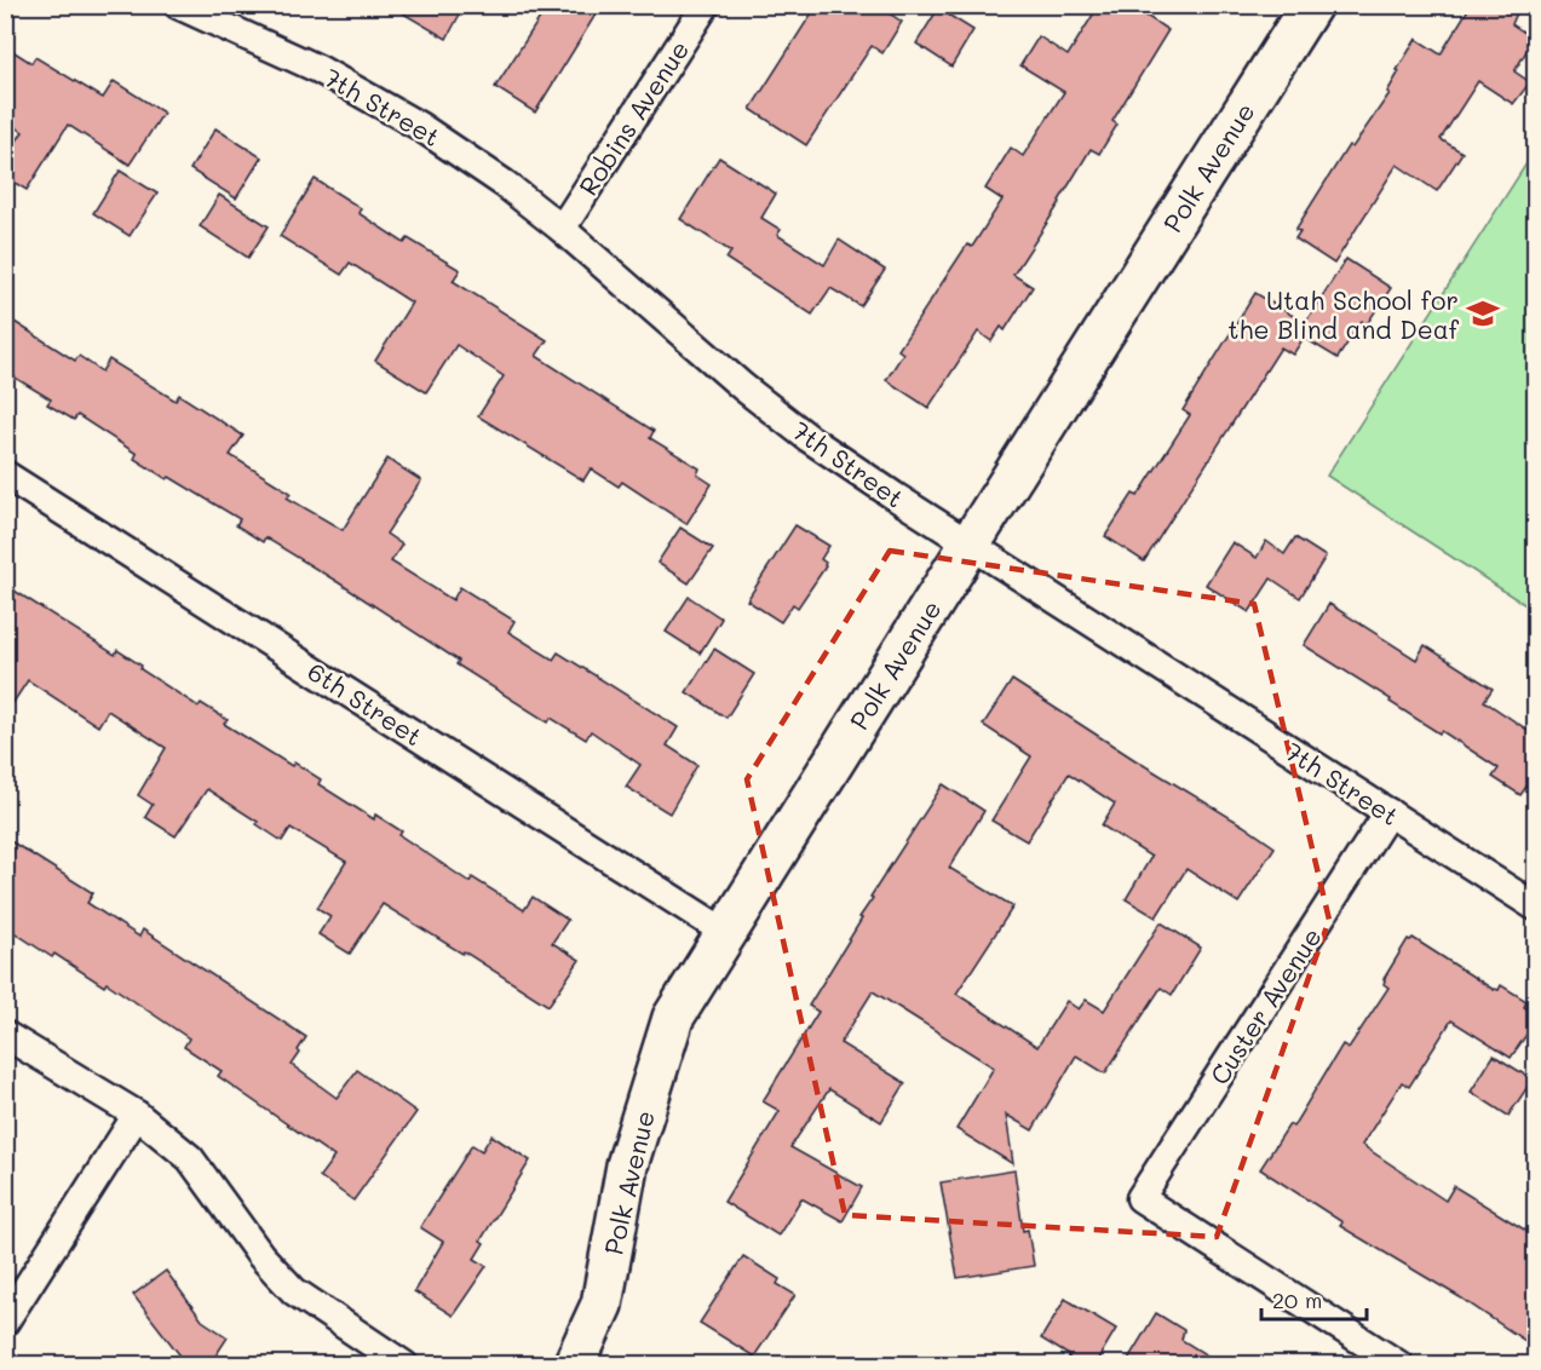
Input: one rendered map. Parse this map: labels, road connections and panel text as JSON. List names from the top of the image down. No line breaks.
{"streets":{"street":["7th Street","Robins Avenue","Polk Avenue","6th Street","Custer Avenue"]},"crossings":[["7th Street","Robins Avenue"],["7th Street","Polk Avenue"],["7th Street","Custer Avenue"],["Polk Avenue","6th Street"]],"places":{"school or university":["Utah School for the Blind and Deaf"]},"scale_bar":"20 m"}
